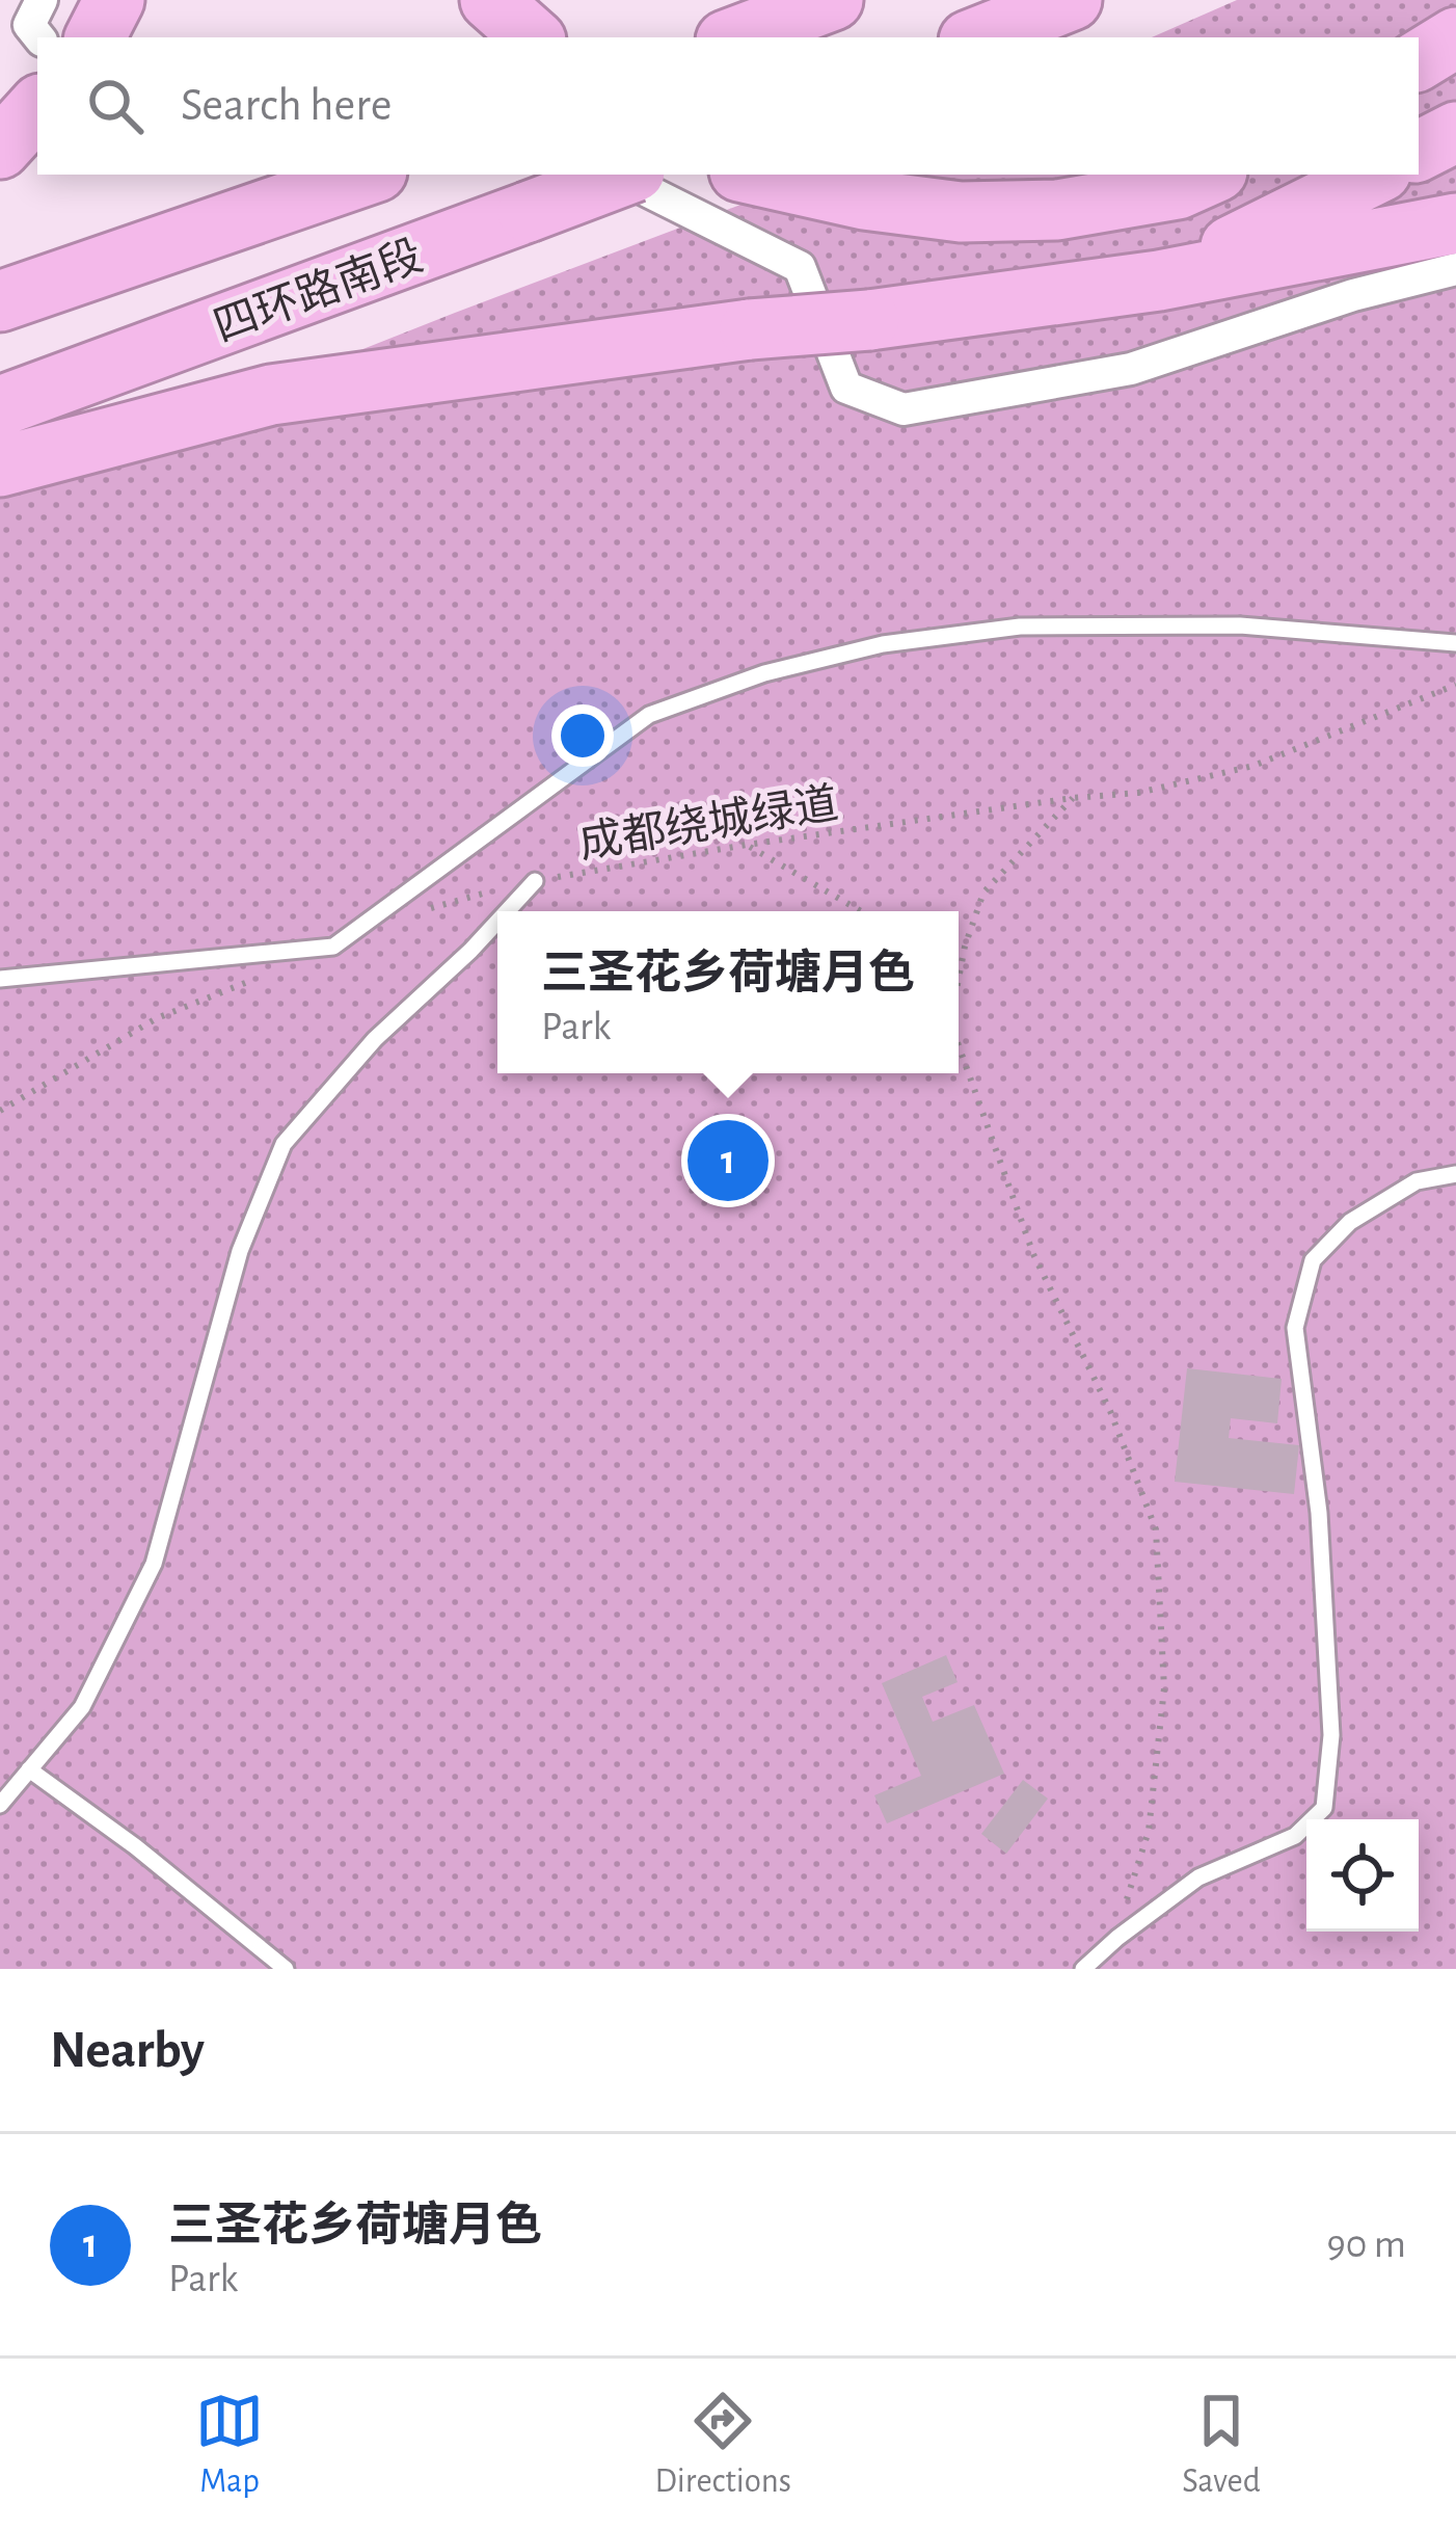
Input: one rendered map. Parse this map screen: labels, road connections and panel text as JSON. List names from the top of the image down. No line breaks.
{"streets":{"highway":["四环路南段"],"path":["成都绕城绿道"]},"page":{"search":"Search here","popup":["三圣花乡荷塘月色","Park"],"pins":"1","heading":"Nearby","list":[{"mark":"1","name":"三圣花乡荷塘月色","note":"Park","value":"90 m"}],"nav":["Map","Directions","Saved"]}}
